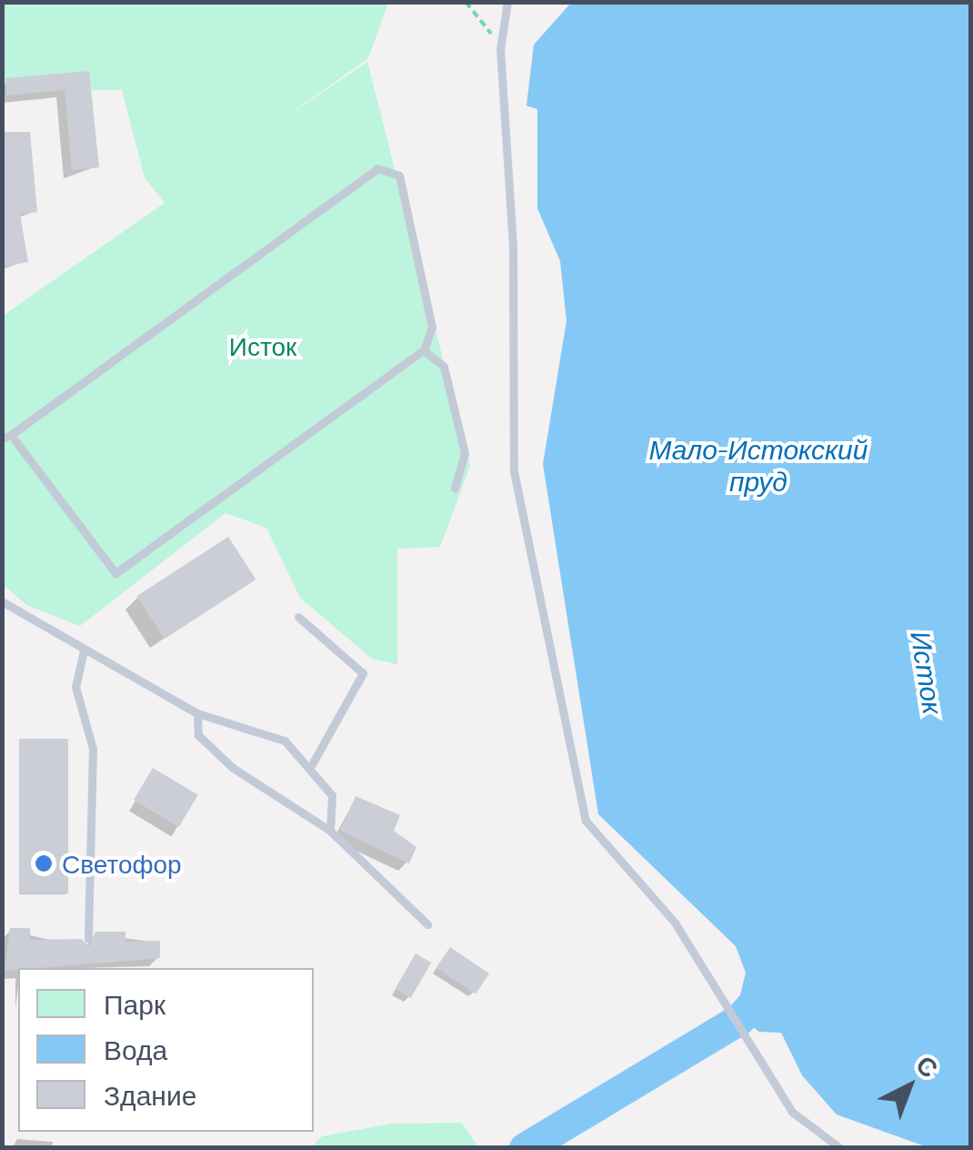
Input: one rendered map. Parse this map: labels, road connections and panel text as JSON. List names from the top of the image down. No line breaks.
{"water":["Мало-Истокский пруд","Исток"],"parks":["Исток"],"places":["Светофор"],"legend":["Парк","Вода","Здание"],"north":"top right"}
